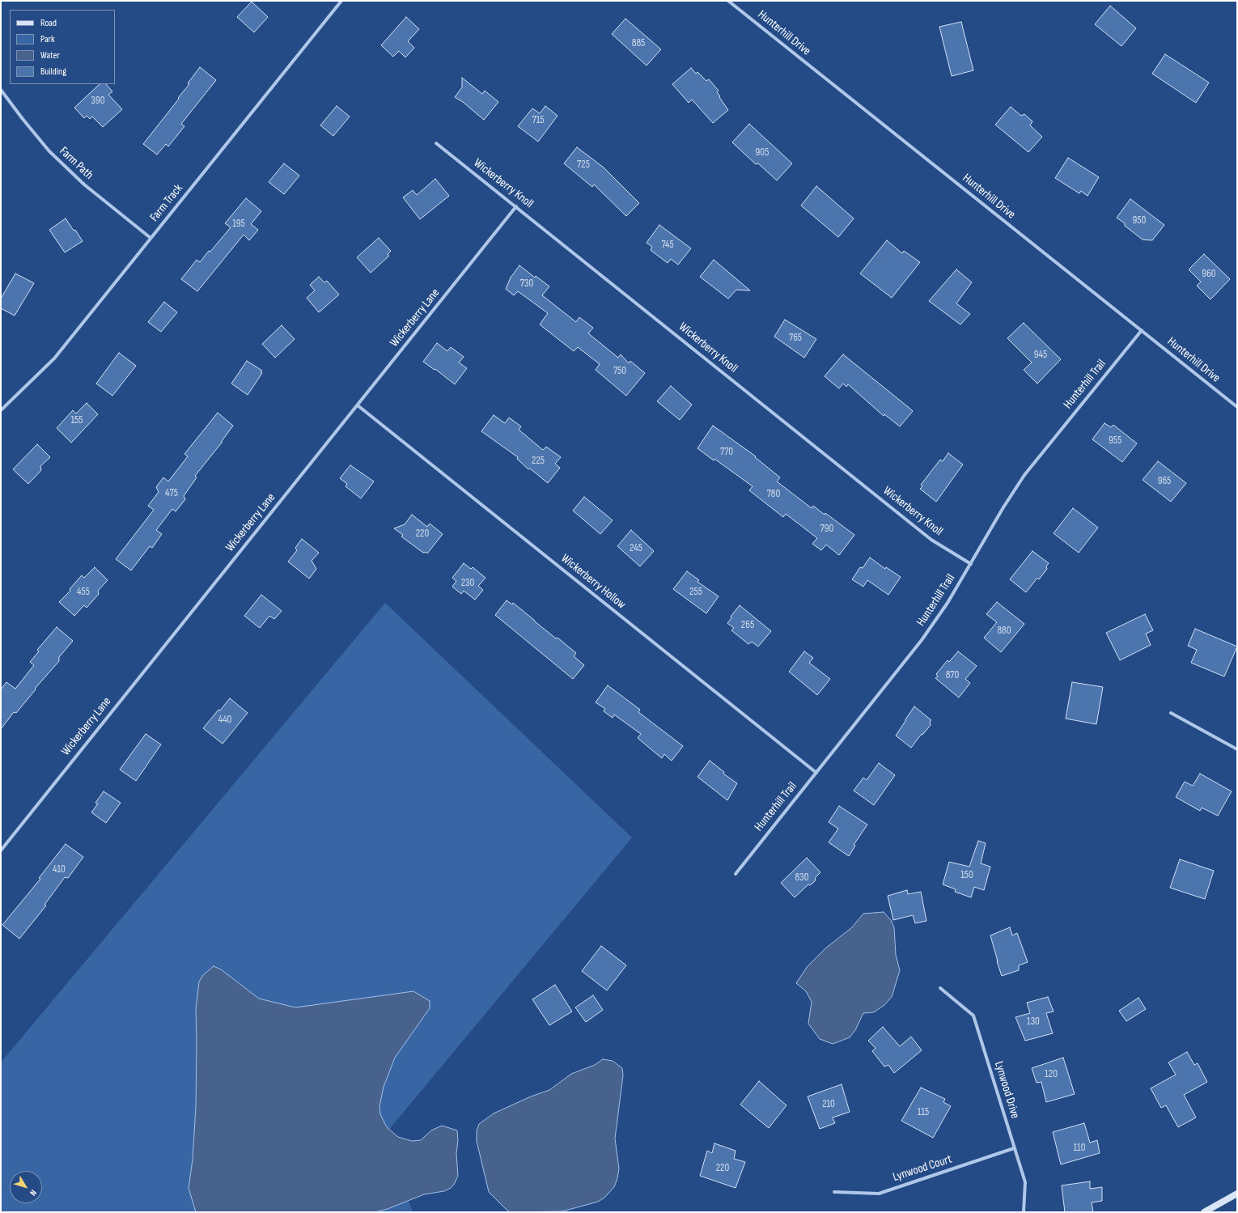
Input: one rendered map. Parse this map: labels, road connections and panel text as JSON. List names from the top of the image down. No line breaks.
{"streets":{"street":["Hunterhill Drive","Farm Path","Wickerberry Knoll","Farm Track","Wickerberry Lane","Hunterhill Trail","Wickerberry Hollow","Lynwood Drive","Lynwood Court"]},"crossings":[["Hunterhill Drive","Hunterhill Trail"],["Farm Path","Farm Track"],["Wickerberry Knoll","Wickerberry Lane"],["Wickerberry Knoll","Hunterhill Trail"],["Wickerberry Lane","Wickerberry Hollow"],["Hunterhill Trail","Wickerberry Hollow"],["Lynwood Drive","Lynwood Court"]],"house_numbers":["885","390","715","905","725","950","195","745","960","730","765","945","750","155","955","770","225","965","475","780","790","220","245","230","455","255","265","880","870","440","410","150","830","130","120","210","115","110","220"],"legend":["Road","Park","Water","Building"],"north":"bottom right"}
